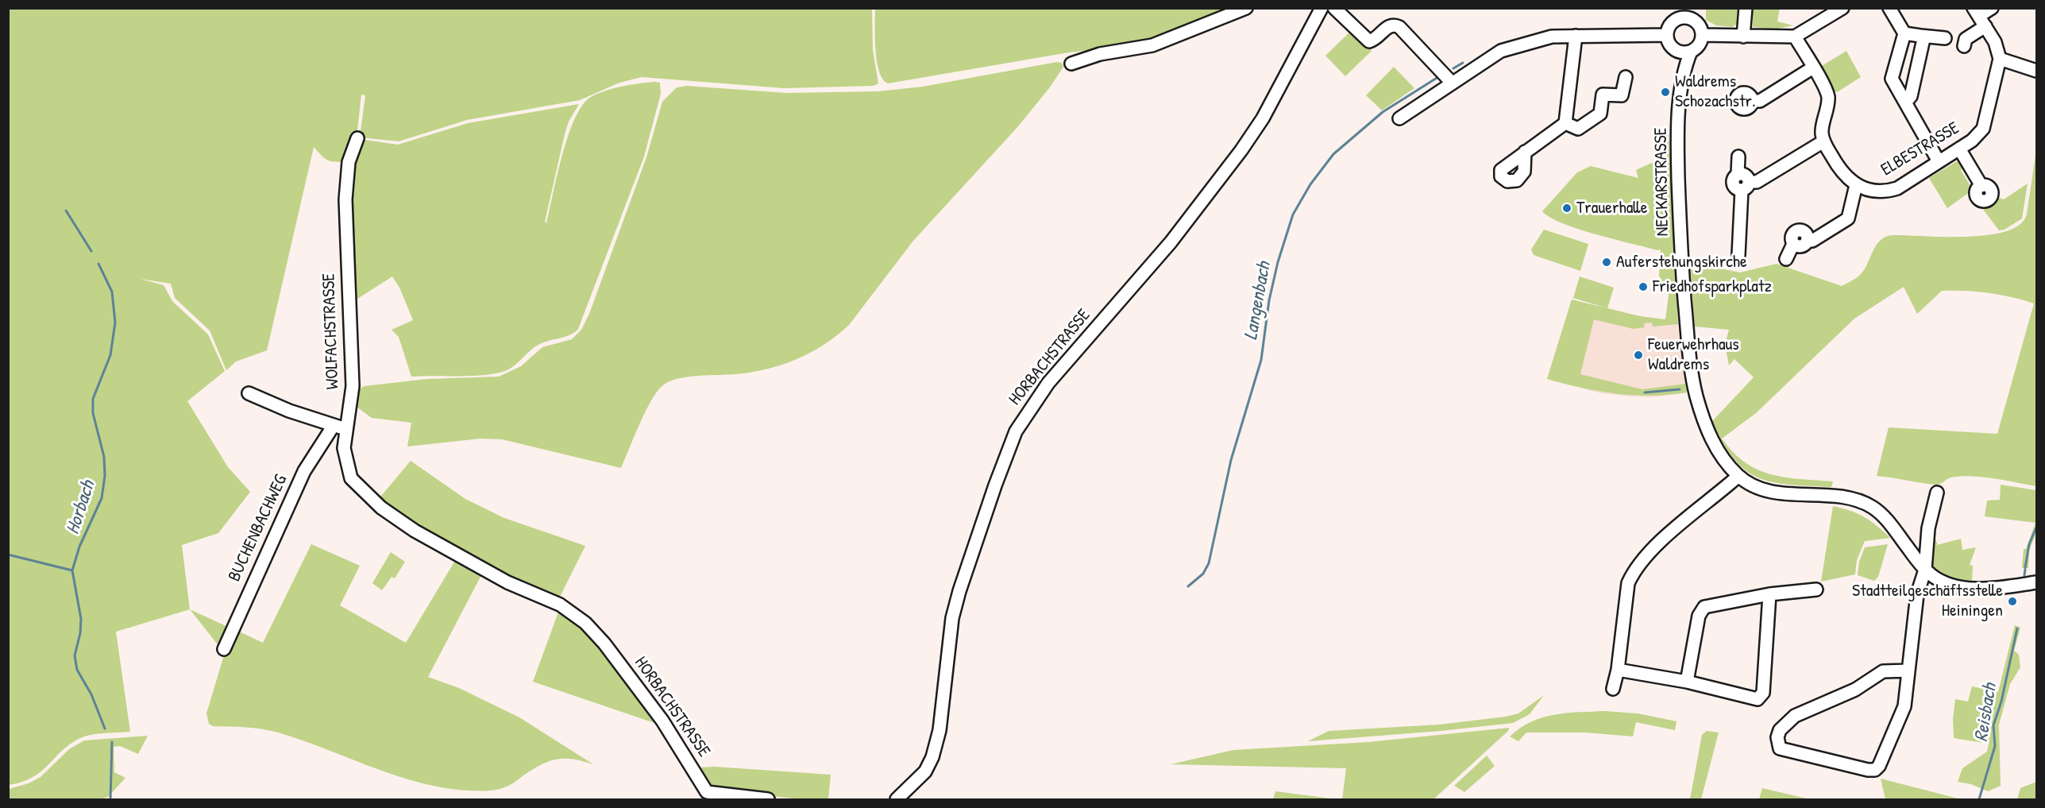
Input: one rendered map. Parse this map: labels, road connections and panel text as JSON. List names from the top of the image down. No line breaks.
{"streets":{"street":["ELBESTRASSE","NECKARSTRASSE","WOLFACHSTRASSE","HORBACHSTRASSE","BUCHENBACHWEG"]},"crossings":[["WOLFACHSTRASSE","HORBACHSTRASSE"],["WOLFACHSTRASSE","BUCHENBACHWEG"]],"water":["Langenbach","Horbach","Reisbach"],"places":["Waldrems Schozachstr.","Trauerhalle","Auferstehungskirche","Friedhofsparkplatz","Feuerwehrhaus Waldrems","Stadtteilgeschäftsstelle Heiningen"]}
